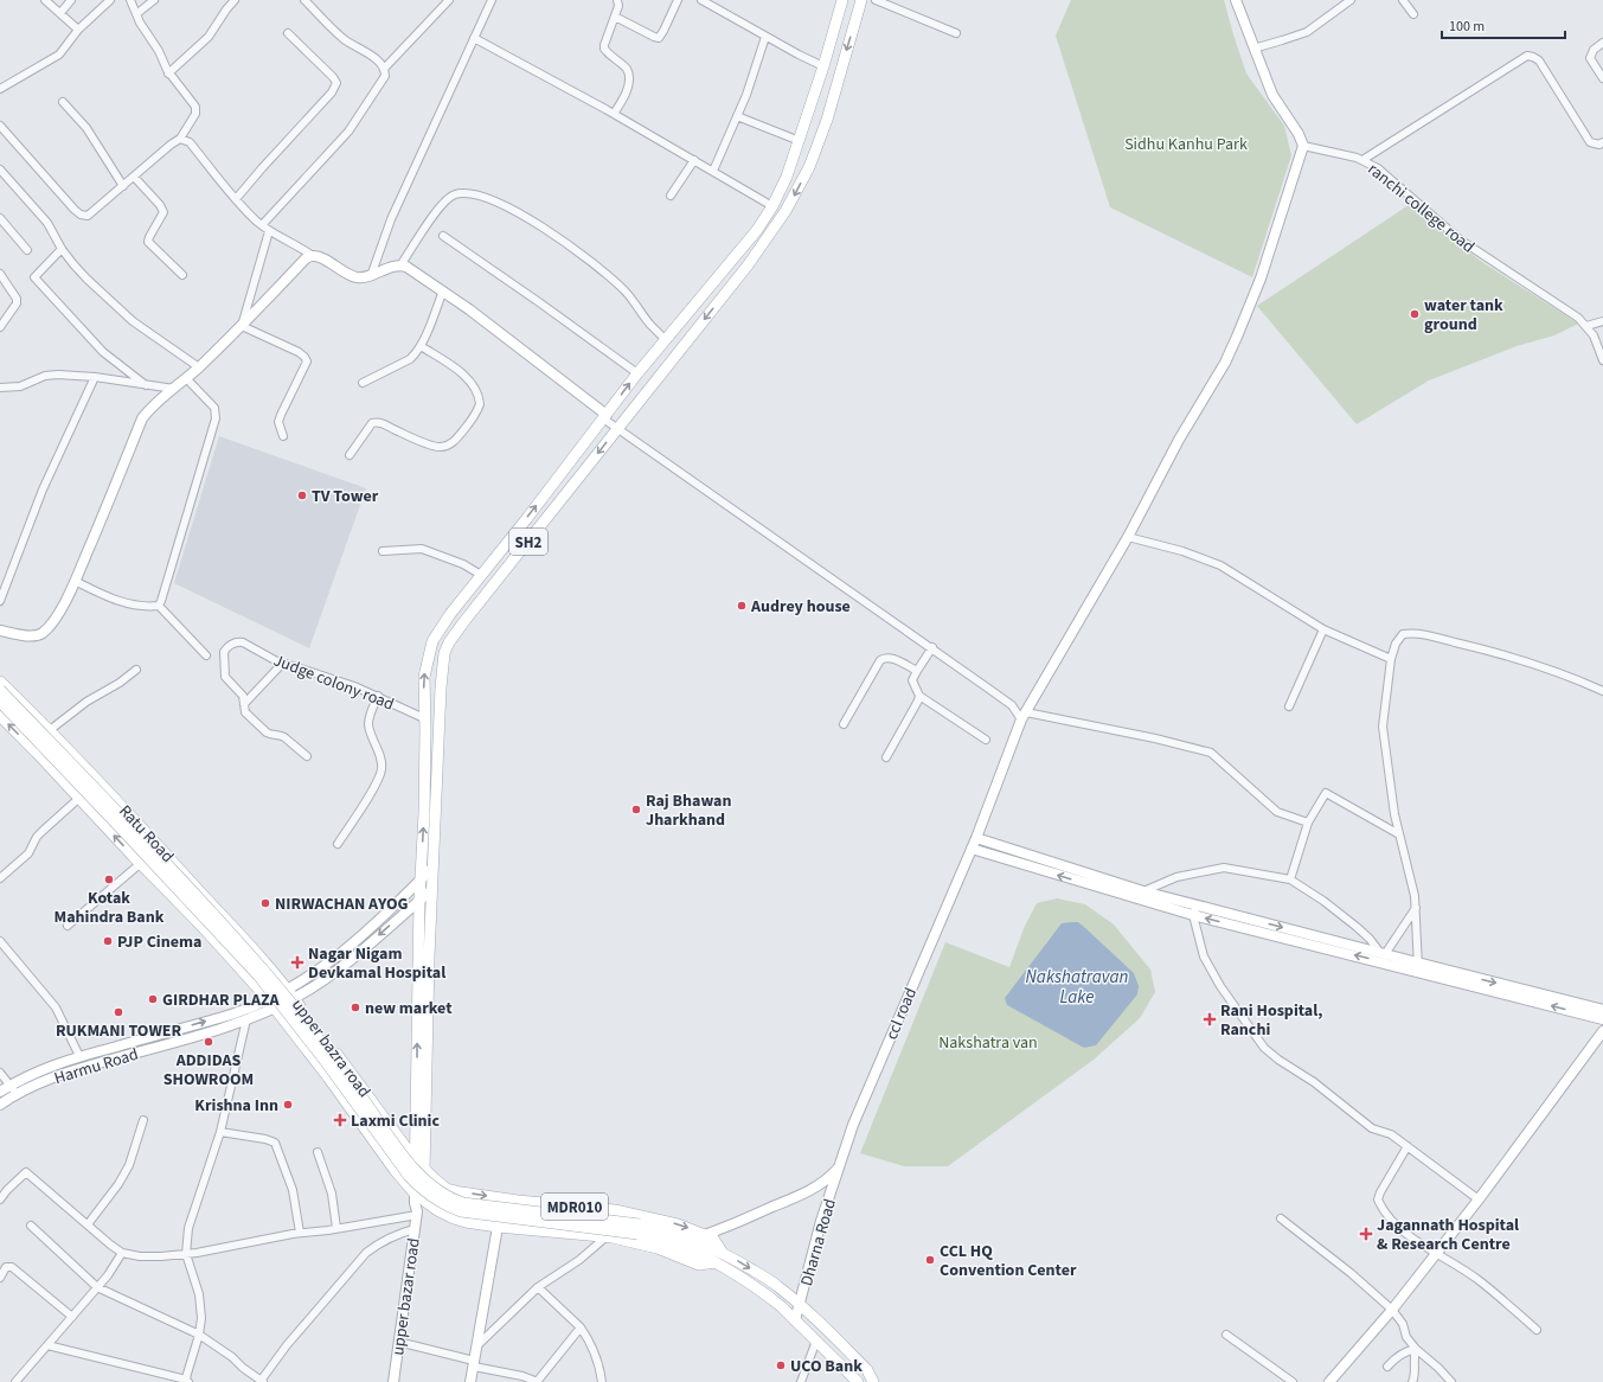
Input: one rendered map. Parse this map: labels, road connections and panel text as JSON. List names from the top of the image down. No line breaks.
{"streets":{"main road":["SH2","Ratu Road","upper bazra road","MDR010","upper bazar road"],"street":["ranchi college road","Judge colony road","ccl road","Harmu Road","Dharna Road"]},"crossings":[["ranchi college road","ccl road"],["SH2","Judge colony road"],["SH2","upper bazra road"],["SH2","upper bazar road"],["Ratu Road","upper bazra road"],["Ratu Road","Harmu Road"],["ccl road","upper bazra road"],["ccl road","Dharna Road"],["upper bazra road","Harmu Road"],["upper bazra road","upper bazar road"]],"water":["Nakshatravan Lake"],"parks":["Sidhu Kanhu Park","Nakshatra van"],"places":{"other":["water tank ground","TV Tower","Audrey house","Raj Bhawan Jharkhand","Kotak Mahindra Bank","NIRWACHAN AYOG","PJP Cinema","GIRDHAR PLAZA","new market","RUKMANI TOWER","ADDIDAS SHOWROOM","Krishna Inn","CCL HQ Convention Center","UCO Bank"],"health":["Nagar Nigam Devkamal Hospital","Rani Hospital, Ranchi","Laxmi Clinic","Jagannath Hospital & Research Centre"]},"scale_bar":"100 m"}
